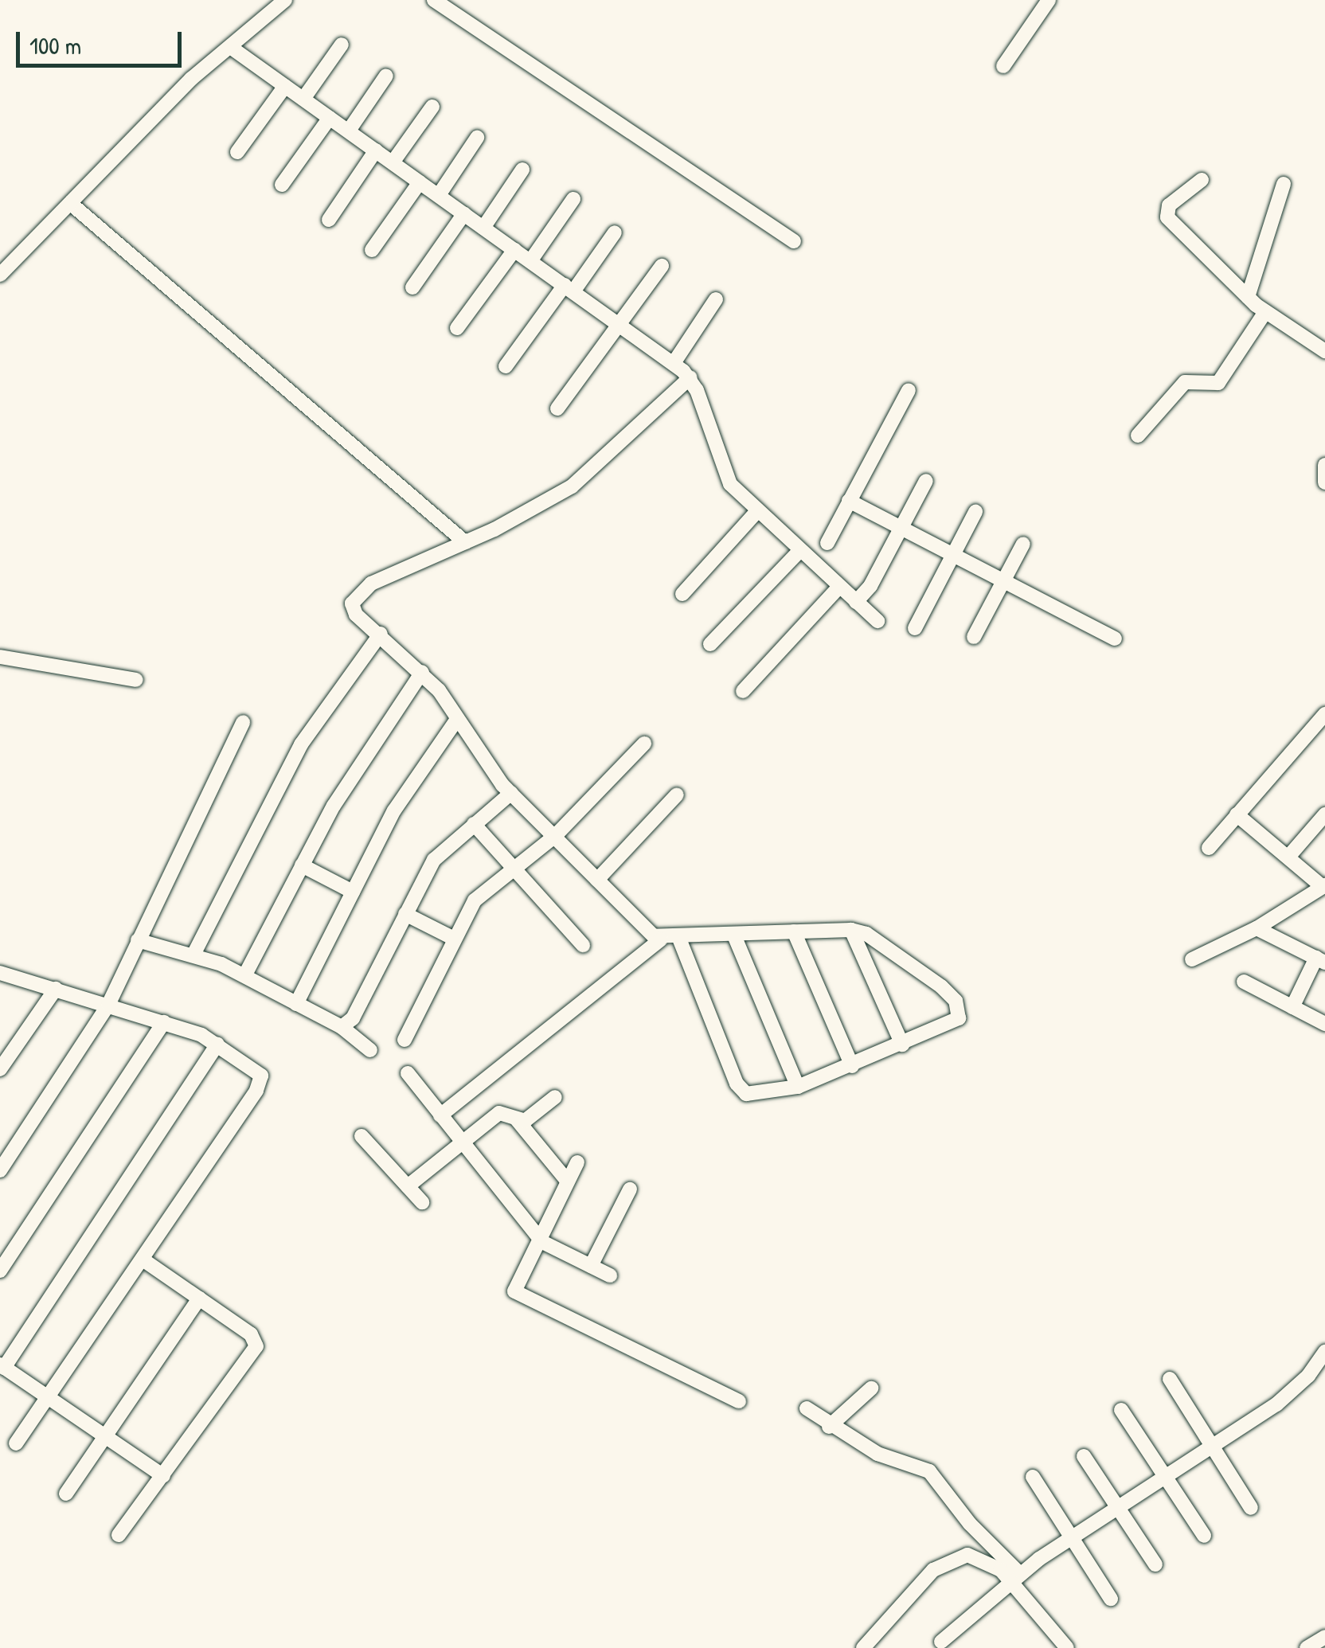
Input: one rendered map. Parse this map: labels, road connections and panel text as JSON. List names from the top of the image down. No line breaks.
{"scale_bar":"100 m"}
